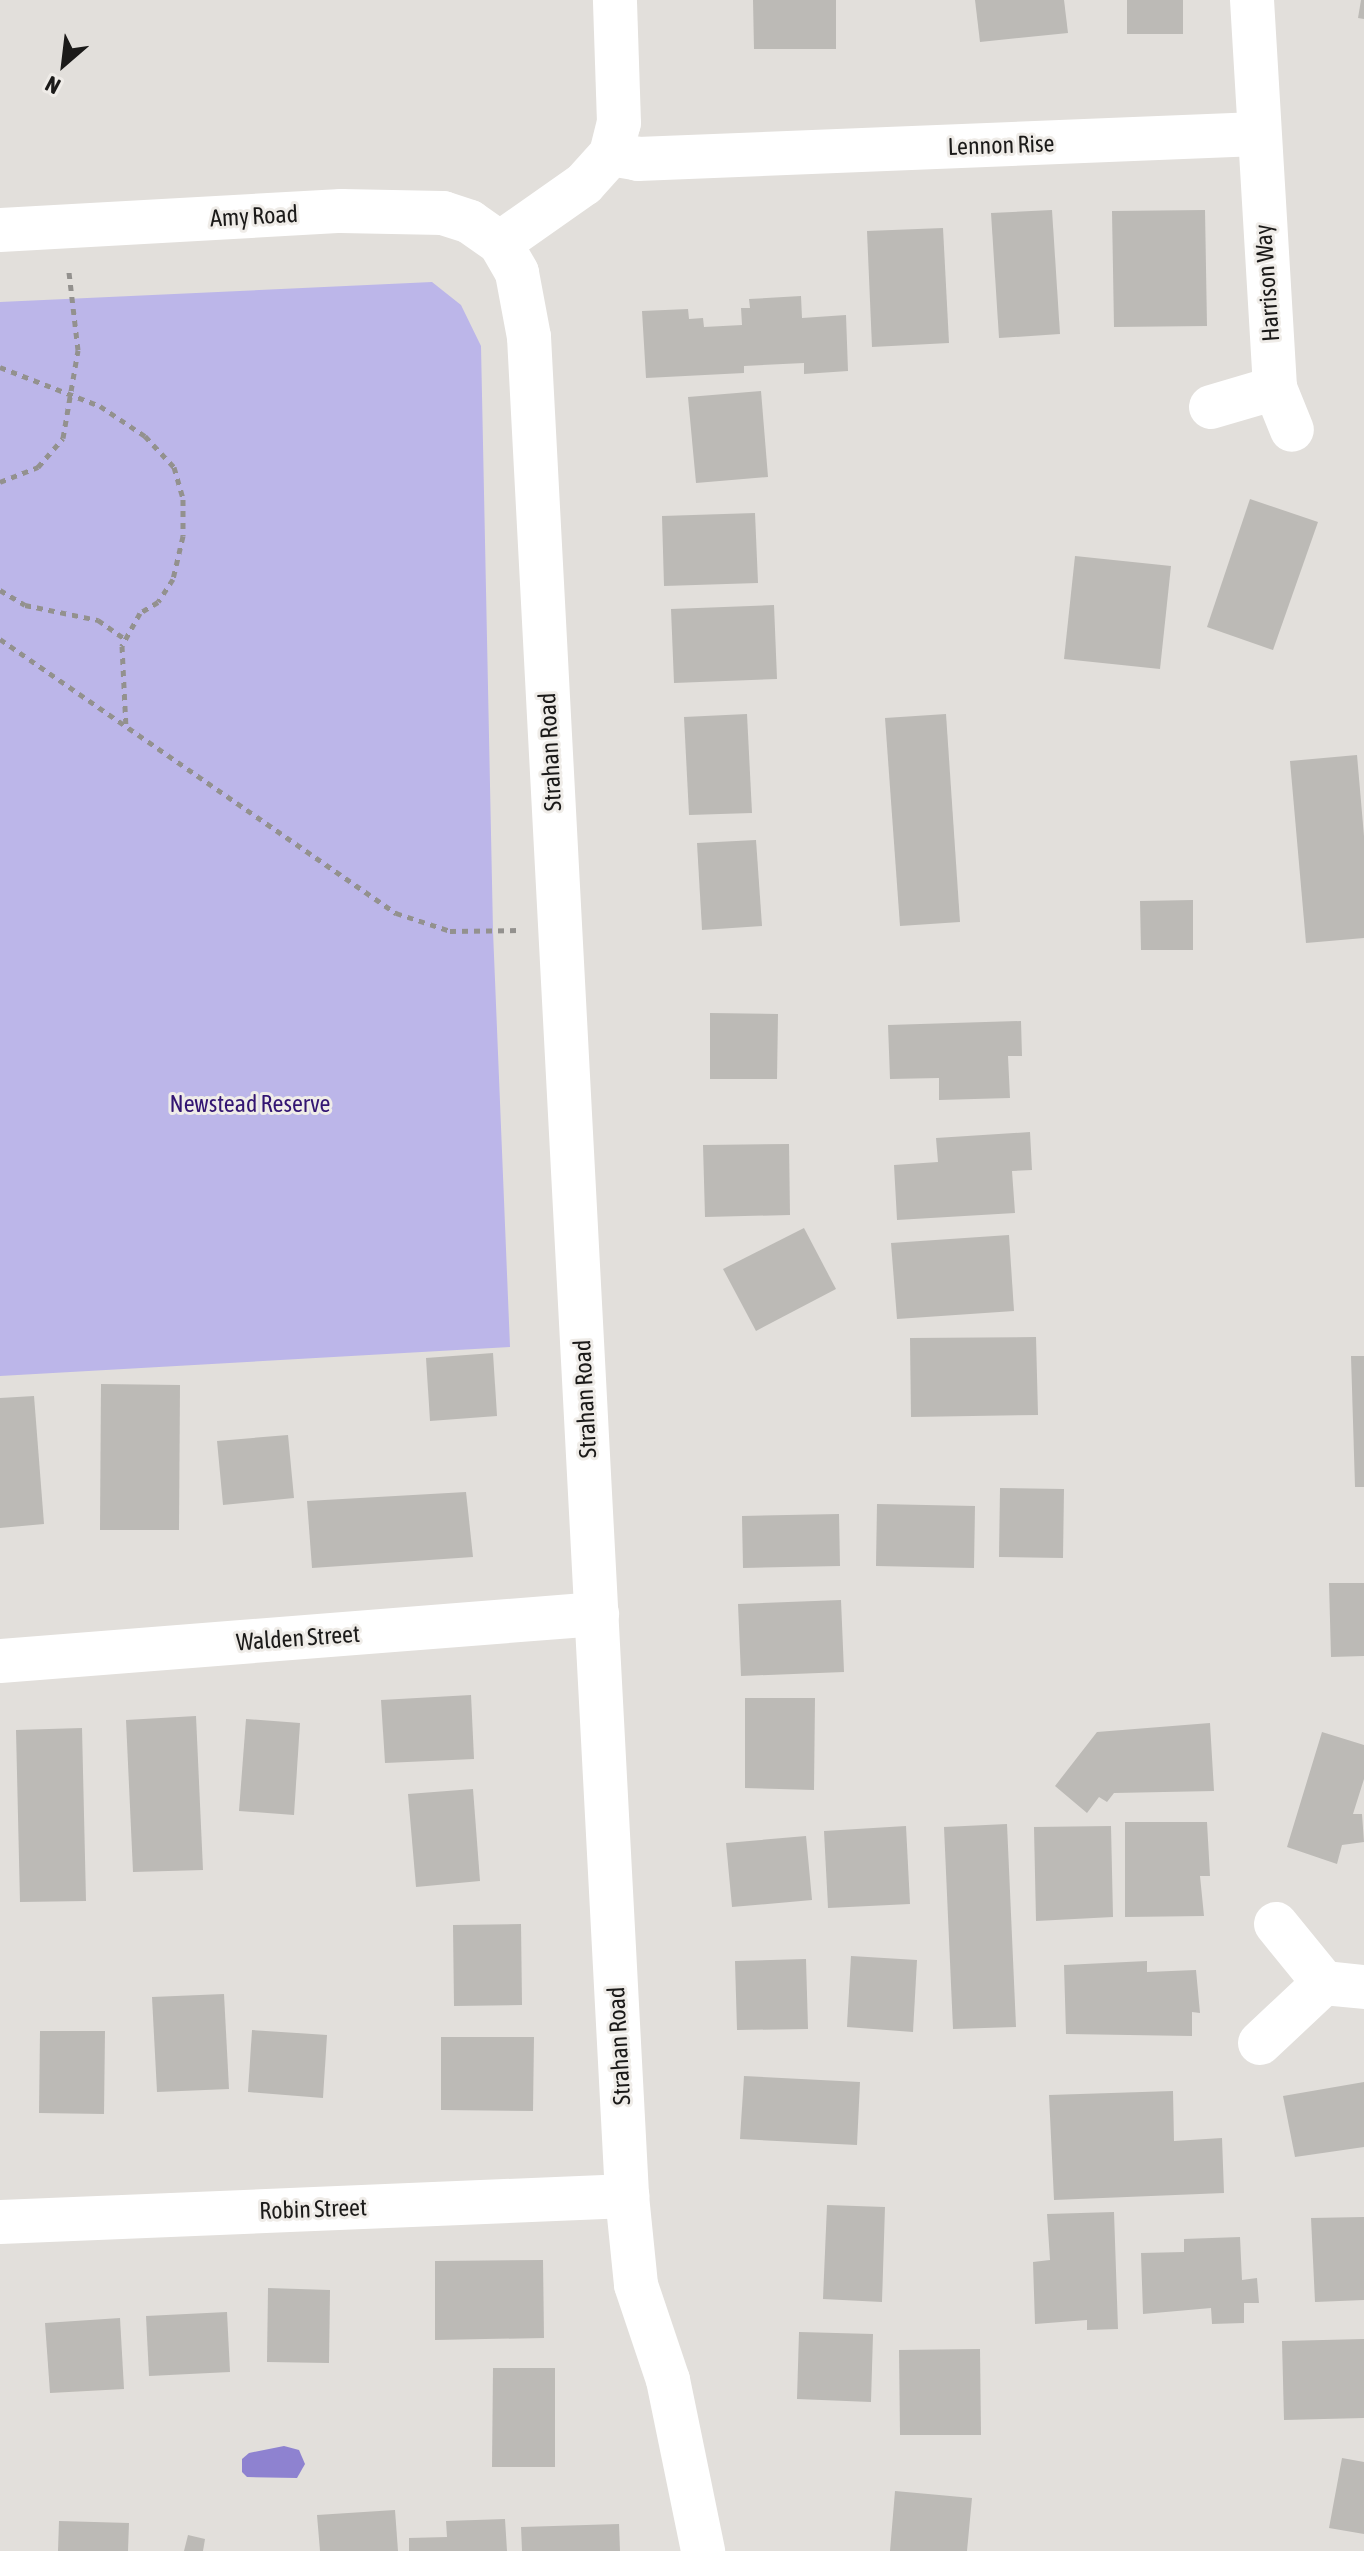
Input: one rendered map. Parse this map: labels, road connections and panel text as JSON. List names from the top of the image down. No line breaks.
{"streets":{"street":["Lennon Rise","Amy Road","Harrison Way","Strahan Road","Walden Street","Robin Street"]},"crossings":[["Lennon Rise","Harrison Way"],["Amy Road","Strahan Road"],["Strahan Road","Walden Street"],["Strahan Road","Robin Street"]],"parks":["Newstead Reserve"],"north":"bottom left"}
